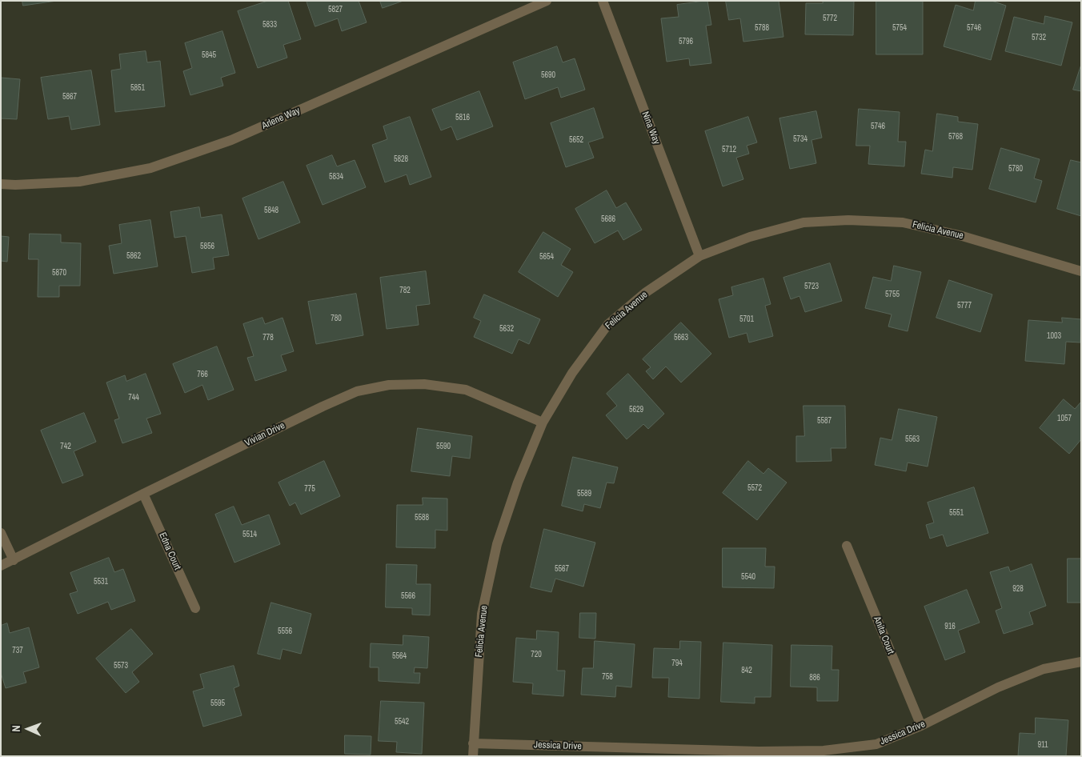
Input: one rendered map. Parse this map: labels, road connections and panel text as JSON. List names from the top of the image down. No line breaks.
{"streets":{"street":["Arlene Way","Nina Way","Felicia Avenue","Vivian Drive","Edna Court","Anita Court","Jessica Drive"]},"crossings":[["Nina Way","Felicia Avenue"],["Felicia Avenue","Vivian Drive"],["Felicia Avenue","Jessica Drive"],["Vivian Drive","Edna Court"],["Anita Court","Jessica Drive"]],"house_numbers":["5827","5772","5833","5788","5754","5746","5732","5796","5845","5690","5851","5867","5816","5746","5768","5734","5652","5712","5828","5780","5834","5848","5686","5856","5862","5654","5870","5723","782","5755","5777","780","5701","5632","1003","778","5663","766","744","5629","1057","5587","5563","742","5590","5572","775","5589","5551","5588","5514","5567","5540","5531","928","5566","916","5556","737","720","5564","794","5573","842","758","886","5595","5542","911"],"north":"left"}
